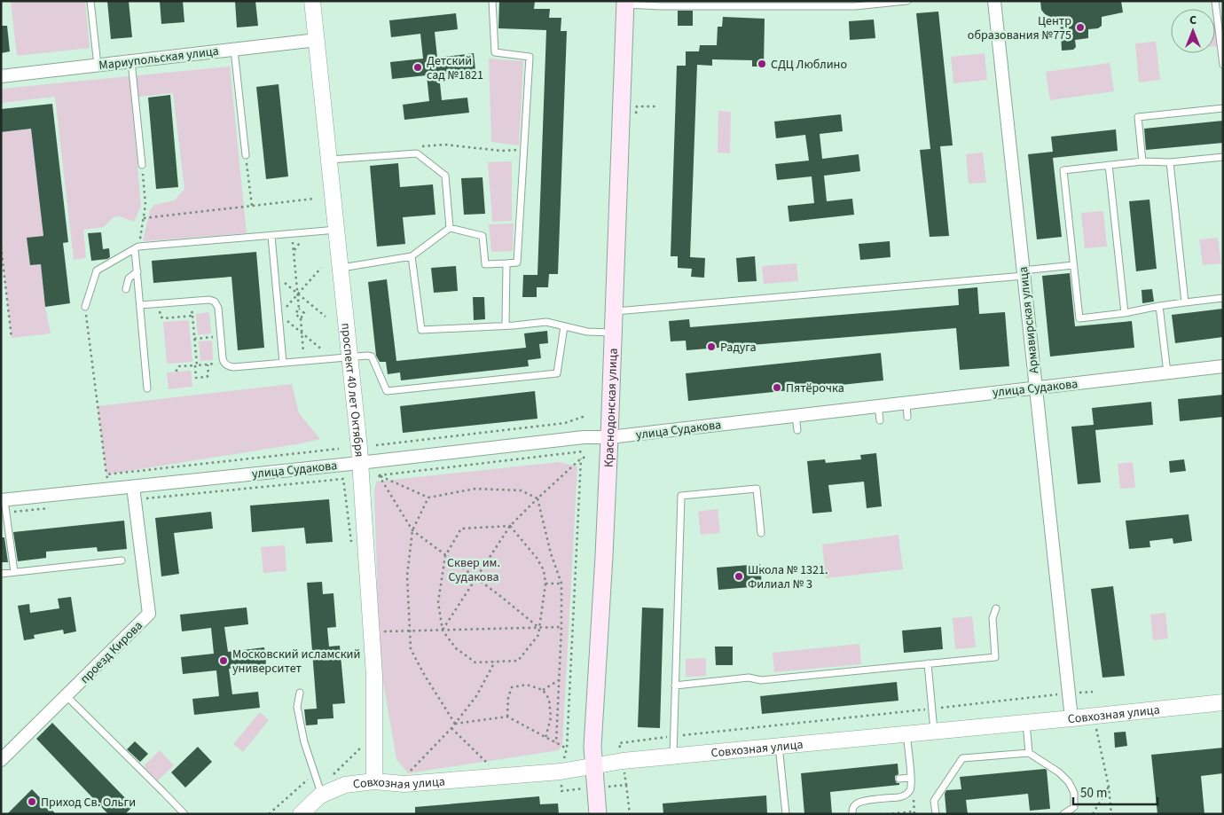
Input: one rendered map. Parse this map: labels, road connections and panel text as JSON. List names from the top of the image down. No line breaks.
{"streets":{"main road":["Краснодонская улица"],"street":["Мариупольская улица","Армавирская улица","улица Судакова","проспект 40 лет Октября","проезд Кирова","Совхозная улица"]},"crossings":[["Мариупольская улица","проспект 40 лет Октября"],["Армавирская улица","улица Судакова"],["Армавирская улица","Совхозная улица"],["улица Судакова","проспект 40 лет Октября"],["улица Судакова","Краснодонская улица"],["улица Судакова","проезд Кирова"],["проспект 40 лет Октября","Совхозная улица"],["Краснодонская улица","Совхозная улица"]],"parks":["Сквер им. Судакова"],"places":["Центр образования №775","СДЦ Люблино","Детский сад №1821","Радуга","Пятёрочка","Школа № 1321. Филиал № 3","Московский исламский университет","Приход Св. Ольги"],"scale_bar":"50 m","north":"top"}
